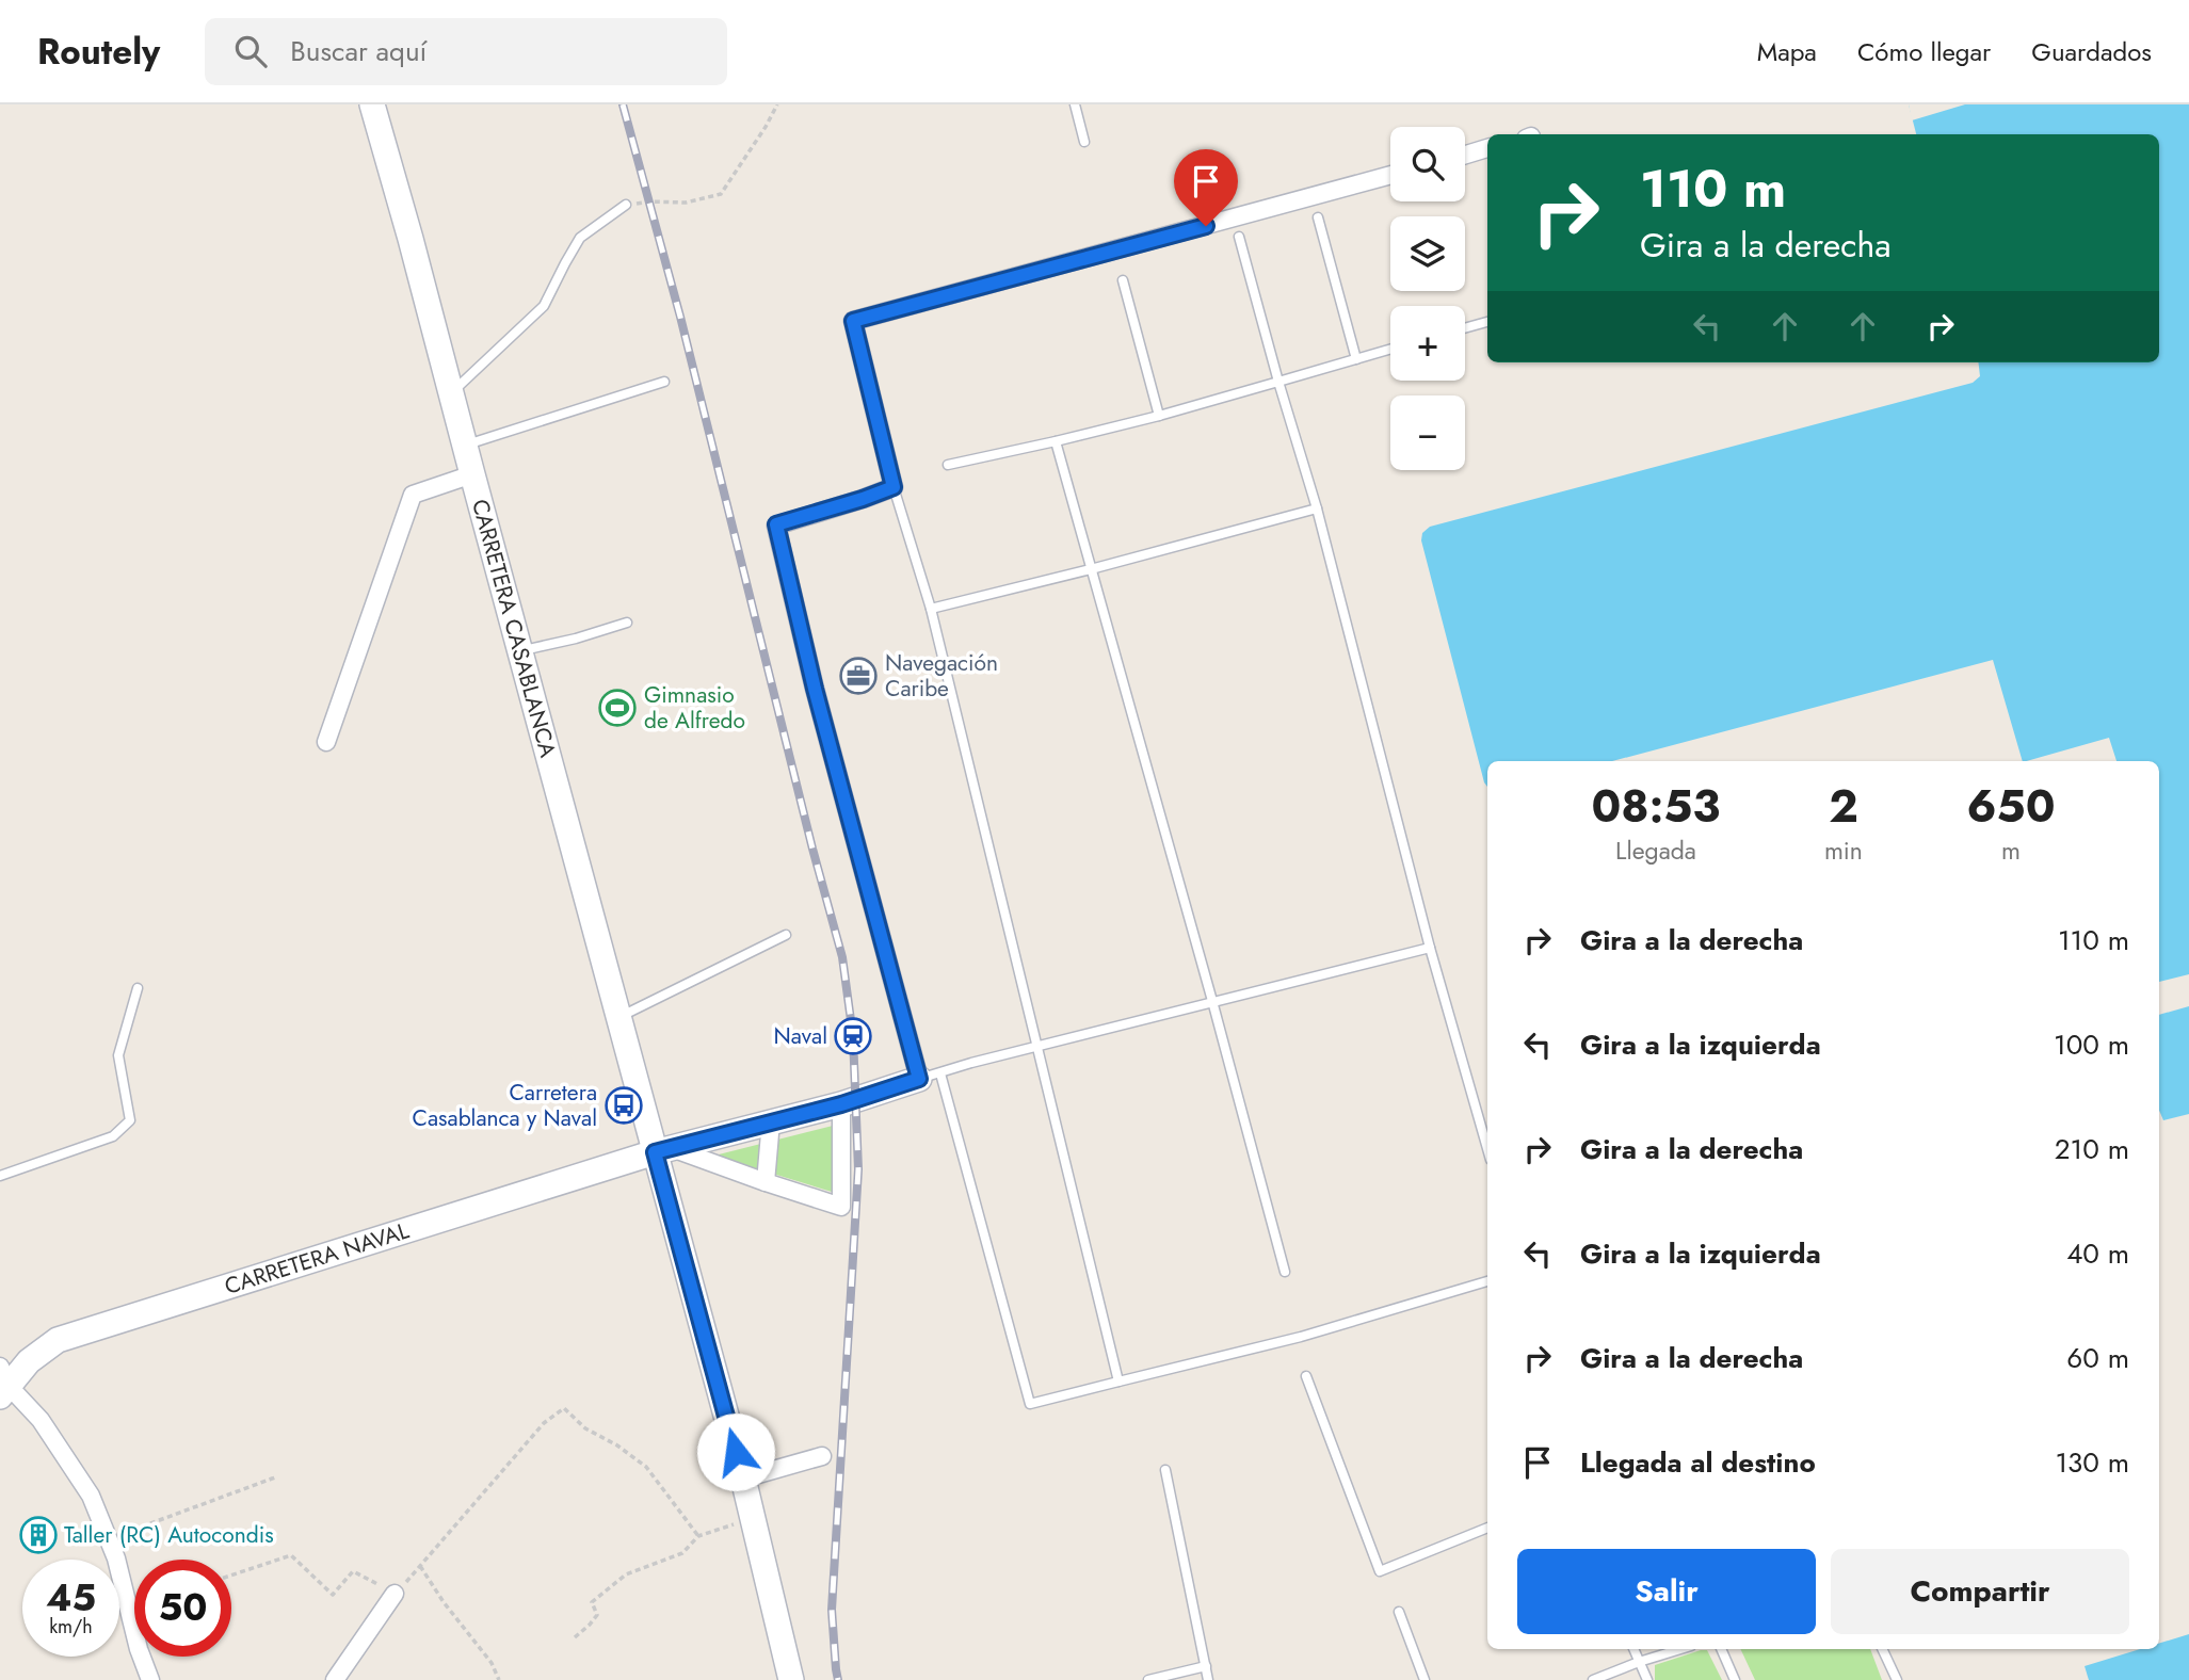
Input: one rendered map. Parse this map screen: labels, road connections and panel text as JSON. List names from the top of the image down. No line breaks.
{"streets":{"main road":["CARRETERA CASABLANCA","CARRETERA NAVAL"]},"crossings":[["CARRETERA CASABLANCA","CARRETERA NAVAL"]],"places":{"office":["Navegación Caribe"],"sports":["Gimnasio de Alfredo"],"station":["Naval"],"bus stop":["Carretera Casablanca y Naval"],"building":["Taller (RC) Autocondis"]},"page":{"header":"Routely","search":"Buscar aquí","nav":["Mapa","Cómo llegar","Guardados"],"map_buttons":["+","−"],"turn":["110 m","Gira a la derecha"],"eta":["08:53","Llegada","2","min","650","m"],"list":[{"name":"Gira a la derecha","value":"110 m"},{"name":"Gira a la izquierda","value":"100 m"},{"name":"Gira a la derecha","value":"210 m"},{"name":"Gira a la izquierda","value":"40 m"},{"name":"Gira a la derecha","value":"60 m"},{"name":"Llegada al destino","value":"130 m"}],"buttons":["Salir","Compartir"],"speed":"45 km/h","limit":"50"}}
